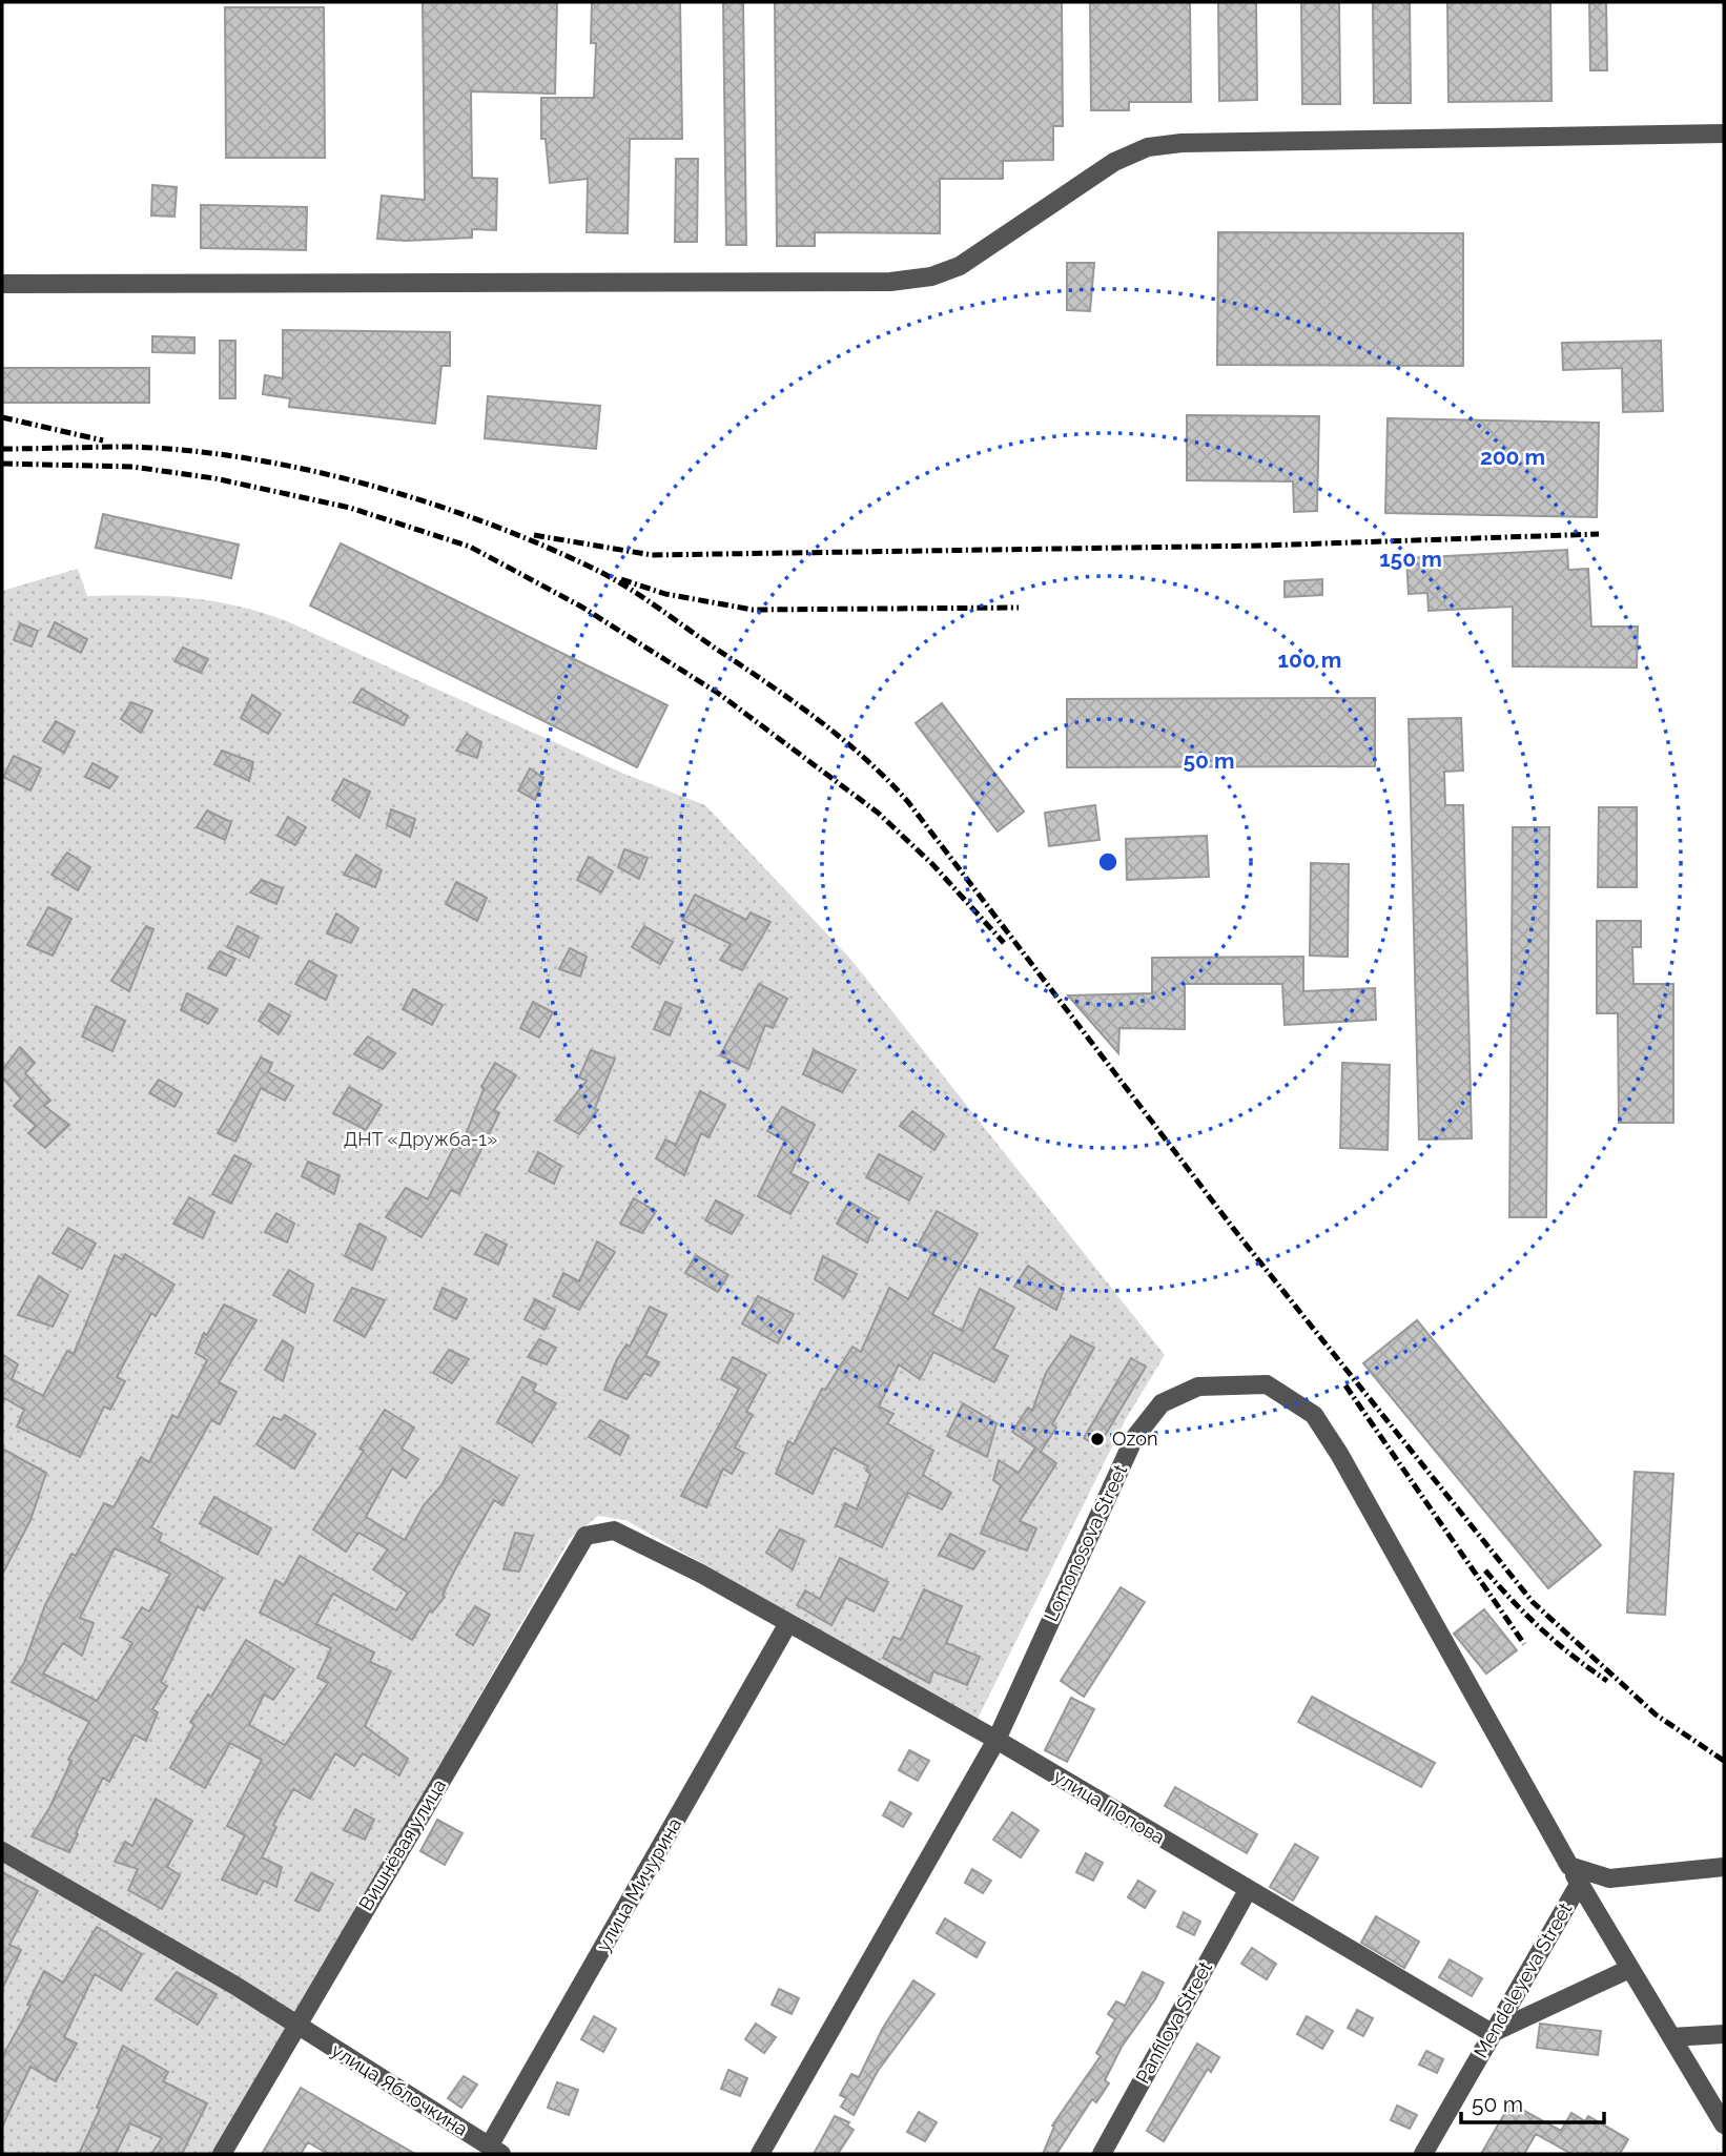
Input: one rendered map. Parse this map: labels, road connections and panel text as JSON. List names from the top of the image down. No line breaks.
{"streets":{"street":["Lomonosova Street","улица Попова","Вишнёвая улица","улица Мичурина","Mendeleyeva Street","Panfilova Street","улица Яблочкина"]},"crossings":[["Lomonosova Street","улица Попова"],["Lomonosova Street","Mendeleyeva Street"],["улица Попова","Вишнёвая улица"],["улица Попова","улица Мичурина"],["улица Попова","Mendeleyeva Street"],["улица Попова","Panfilova Street"],["Вишнёвая улица","улица Яблочкина"],["улица Мичурина","улица Яблочкина"]],"parks":["ДНТ «Дружба-1»"],"places":["Ozon"],"scale_bar":"50 m","rings":["200 m","150 m","100 m","50 m"]}
